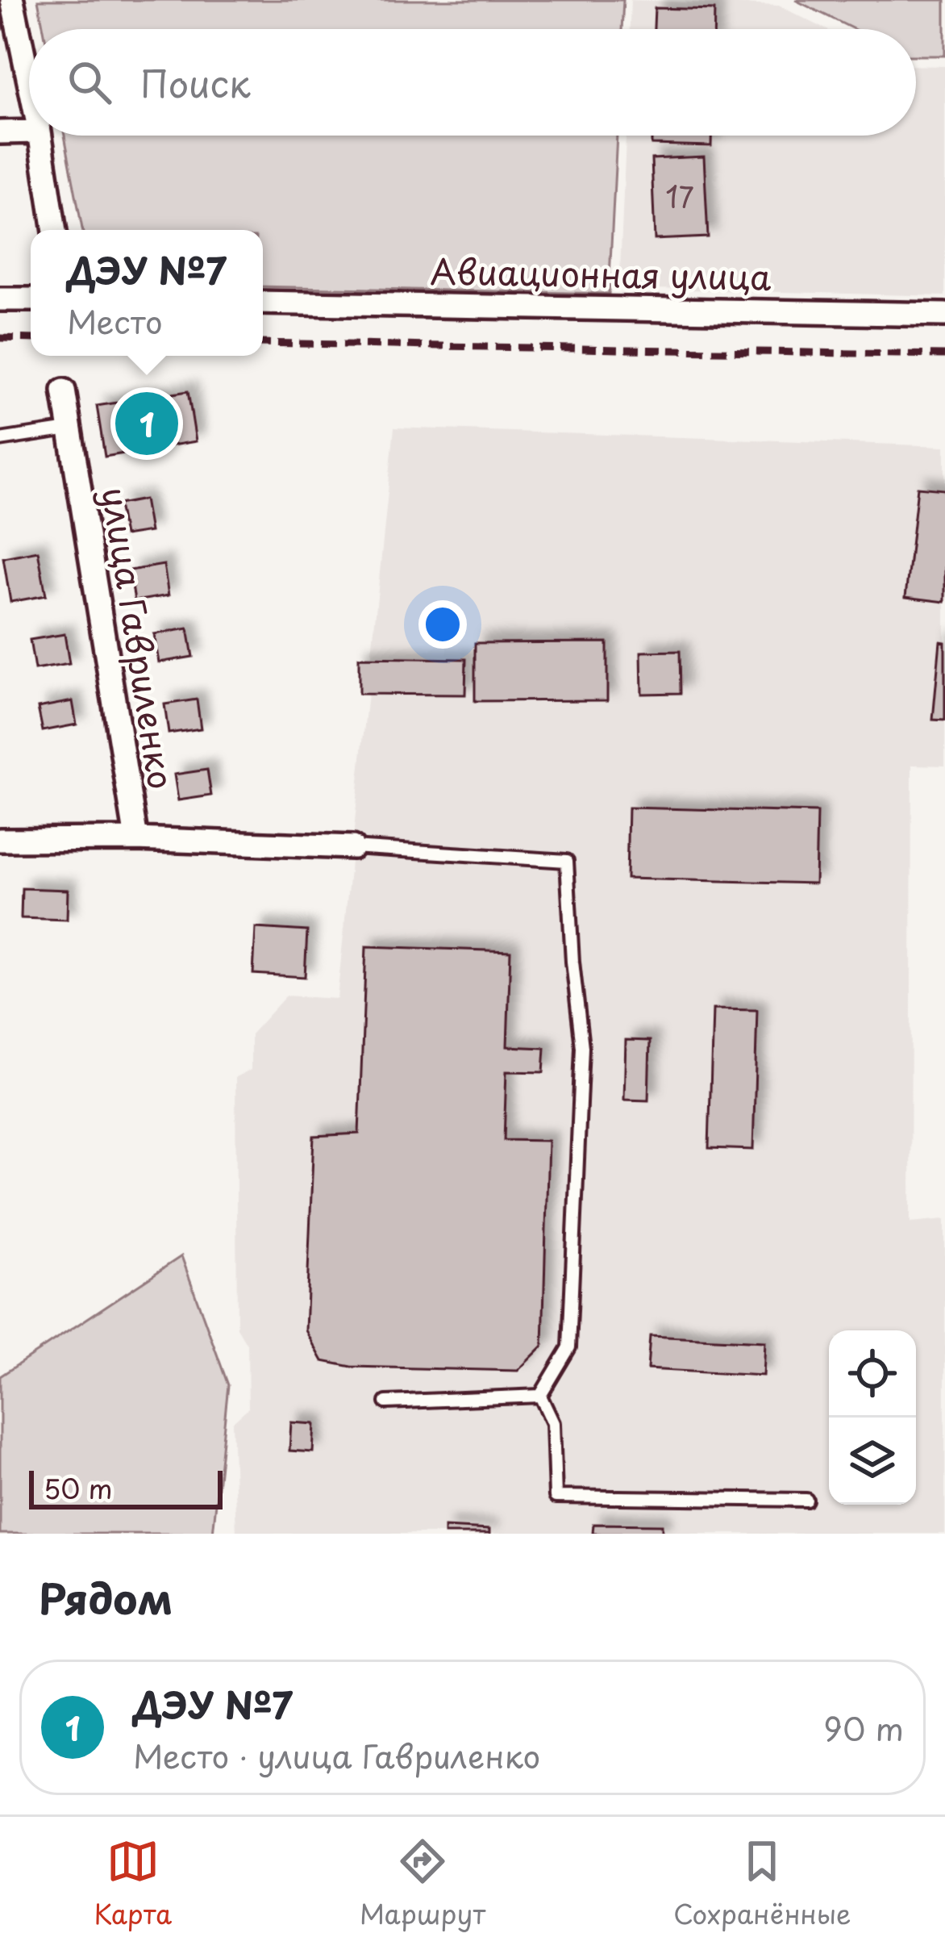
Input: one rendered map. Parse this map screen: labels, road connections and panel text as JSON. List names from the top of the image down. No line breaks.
{"streets":{"street":["Авиационная улица","улица Гавриленко"]},"house_numbers":["17"],"scale_bar":"50 m","page":{"search":"Поиск","popup":["ДЭУ №7","Место"],"pins":"1","scale":"50 m","heading":"Рядом","list":[{"mark":"1","name":"ДЭУ №7","note":"Место · улица Гавриленко","value":"90 m"}],"nav":["Карта","Маршрут","Сохранённые"]}}
